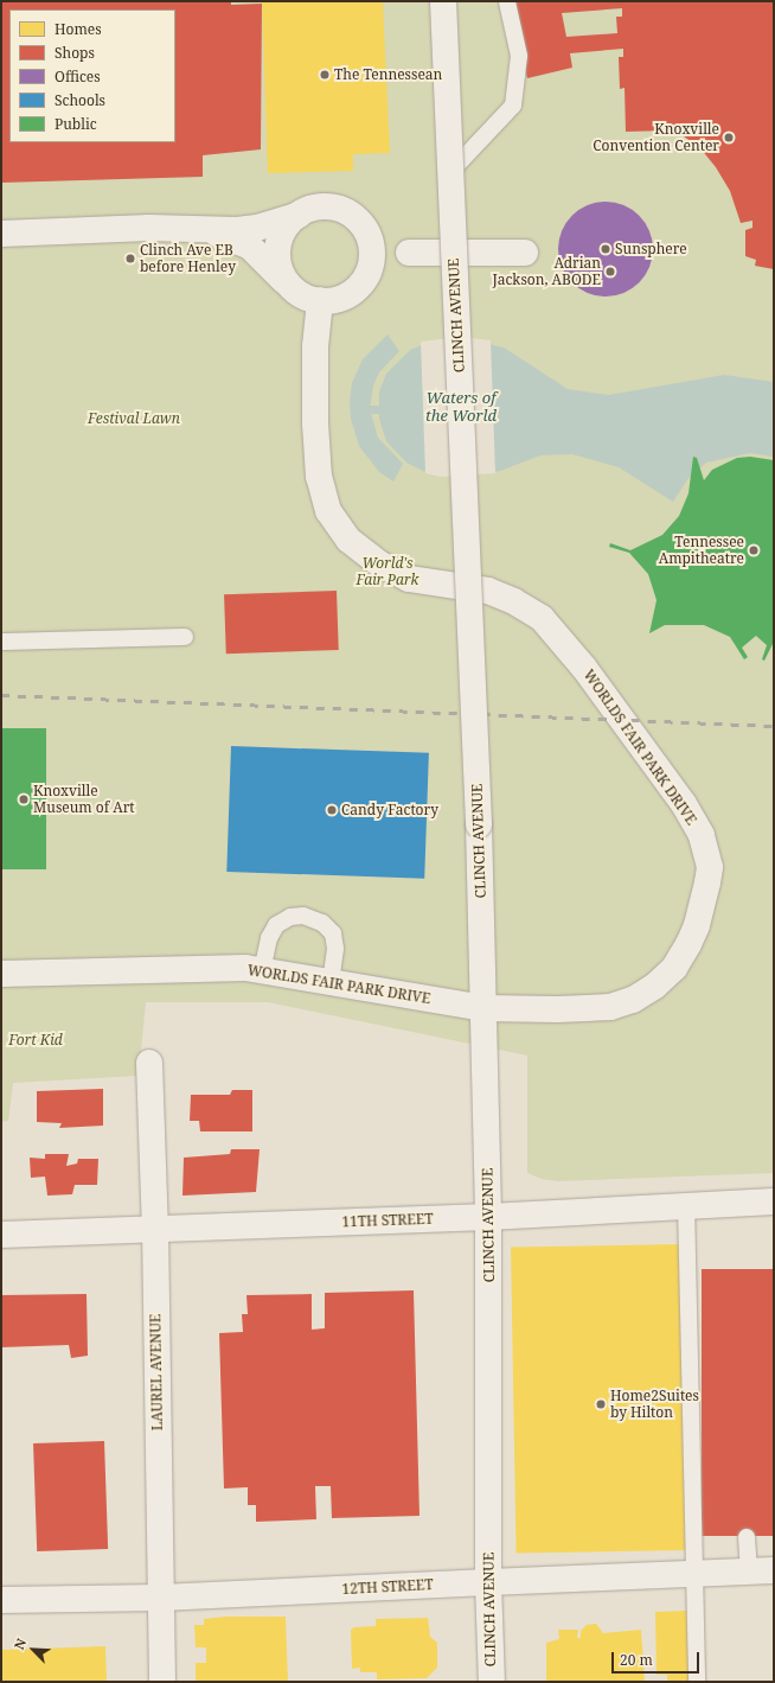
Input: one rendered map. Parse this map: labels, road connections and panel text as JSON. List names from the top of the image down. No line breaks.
{"streets":{"street":["CLINCH AVENUE","WORLDS FAIR PARK DRIVE","11TH STREET","LAUREL AVENUE","12TH STREET"]},"crossings":[["CLINCH AVENUE","WORLDS FAIR PARK DRIVE"],["CLINCH AVENUE","11TH STREET"],["CLINCH AVENUE","12TH STREET"],["11TH STREET","LAUREL AVENUE"],["LAUREL AVENUE","12TH STREET"]],"water":["Waters of the World"],"parks":["Festival Lawn","World's Fair Park","Fort Kid"],"places":["The Tennessean","Knoxville Convention Center","Sunsphere","Clinch Ave EB before Henley","Adrian Jackson, ABODE","Tennessee Ampitheatre","Knoxville Museum of Art","Candy Factory","Home2Suites by Hilton"],"legend":["Homes","Shops","Offices","Schools","Public"],"scale_bar":"20 m","north":"top left"}
